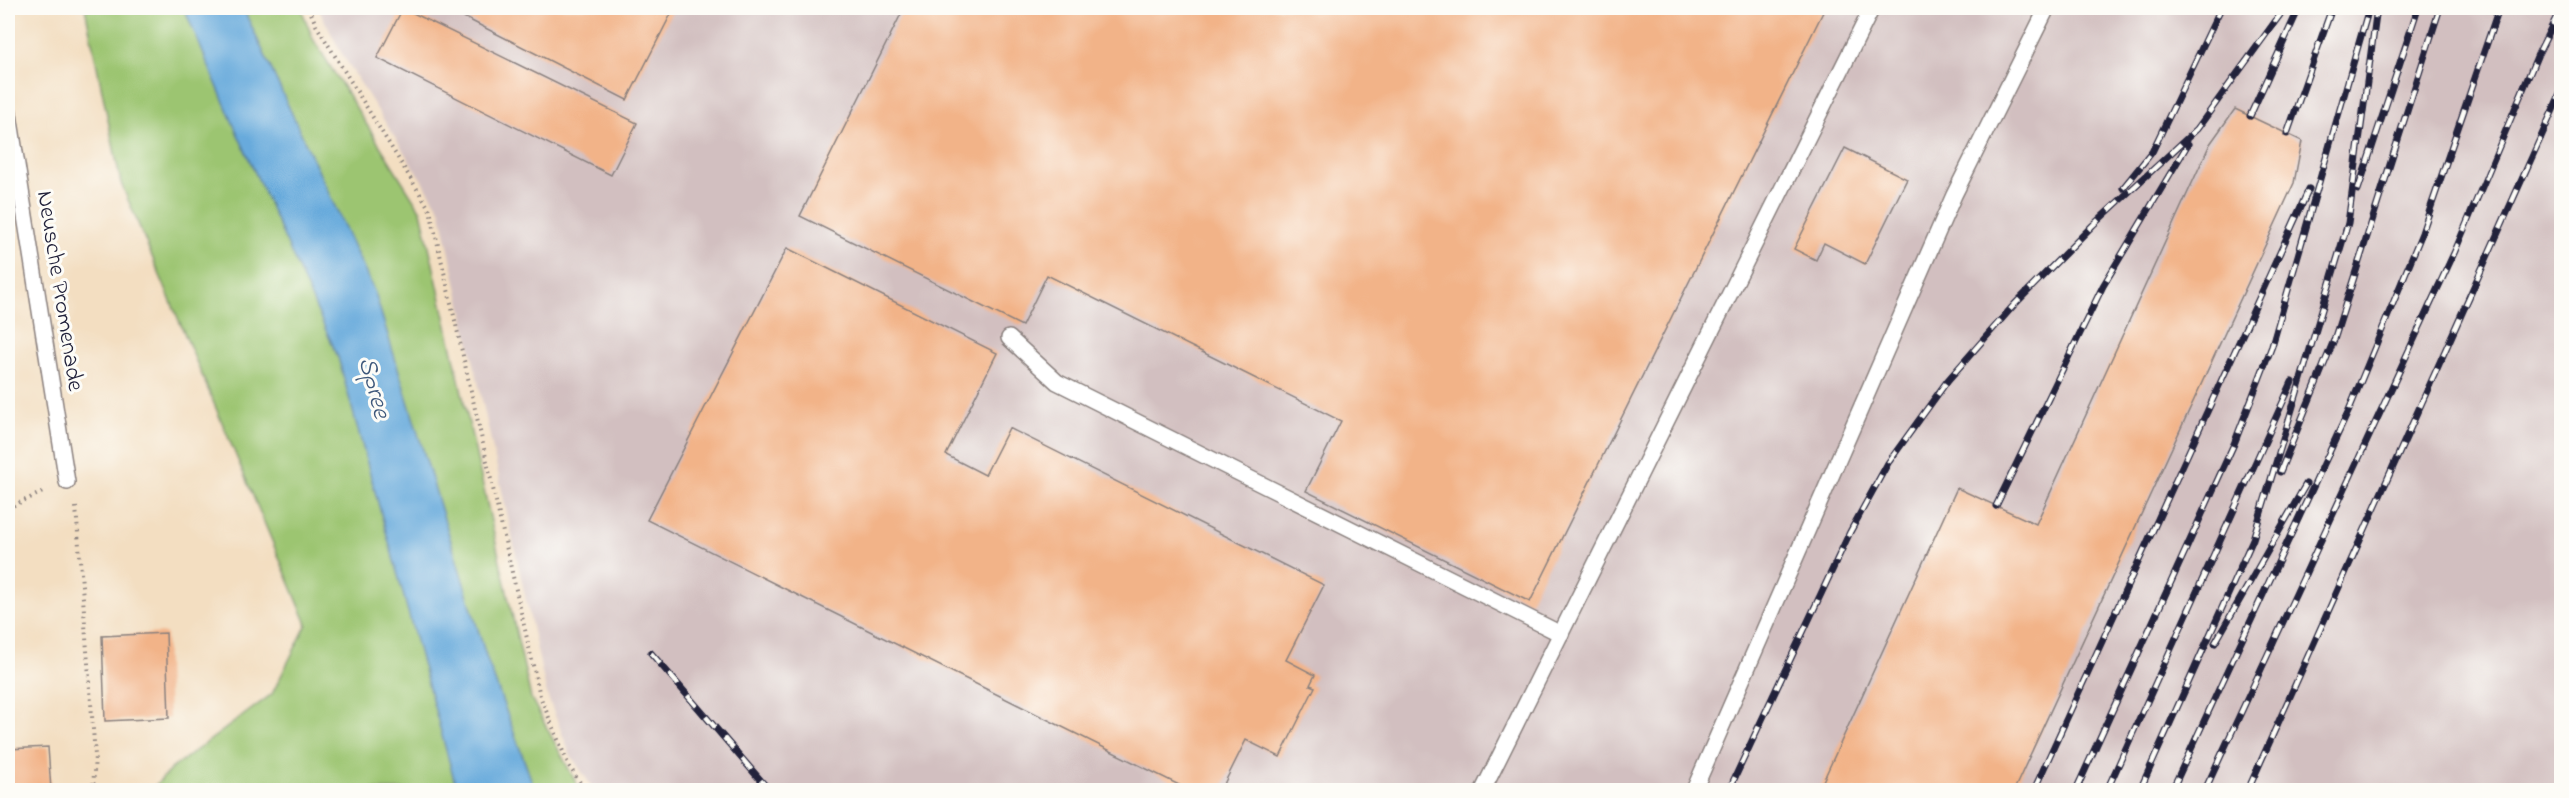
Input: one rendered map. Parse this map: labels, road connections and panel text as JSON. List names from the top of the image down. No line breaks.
{"streets":{"lane":["Neusche Promenade"]},"water":["Spree"]}
